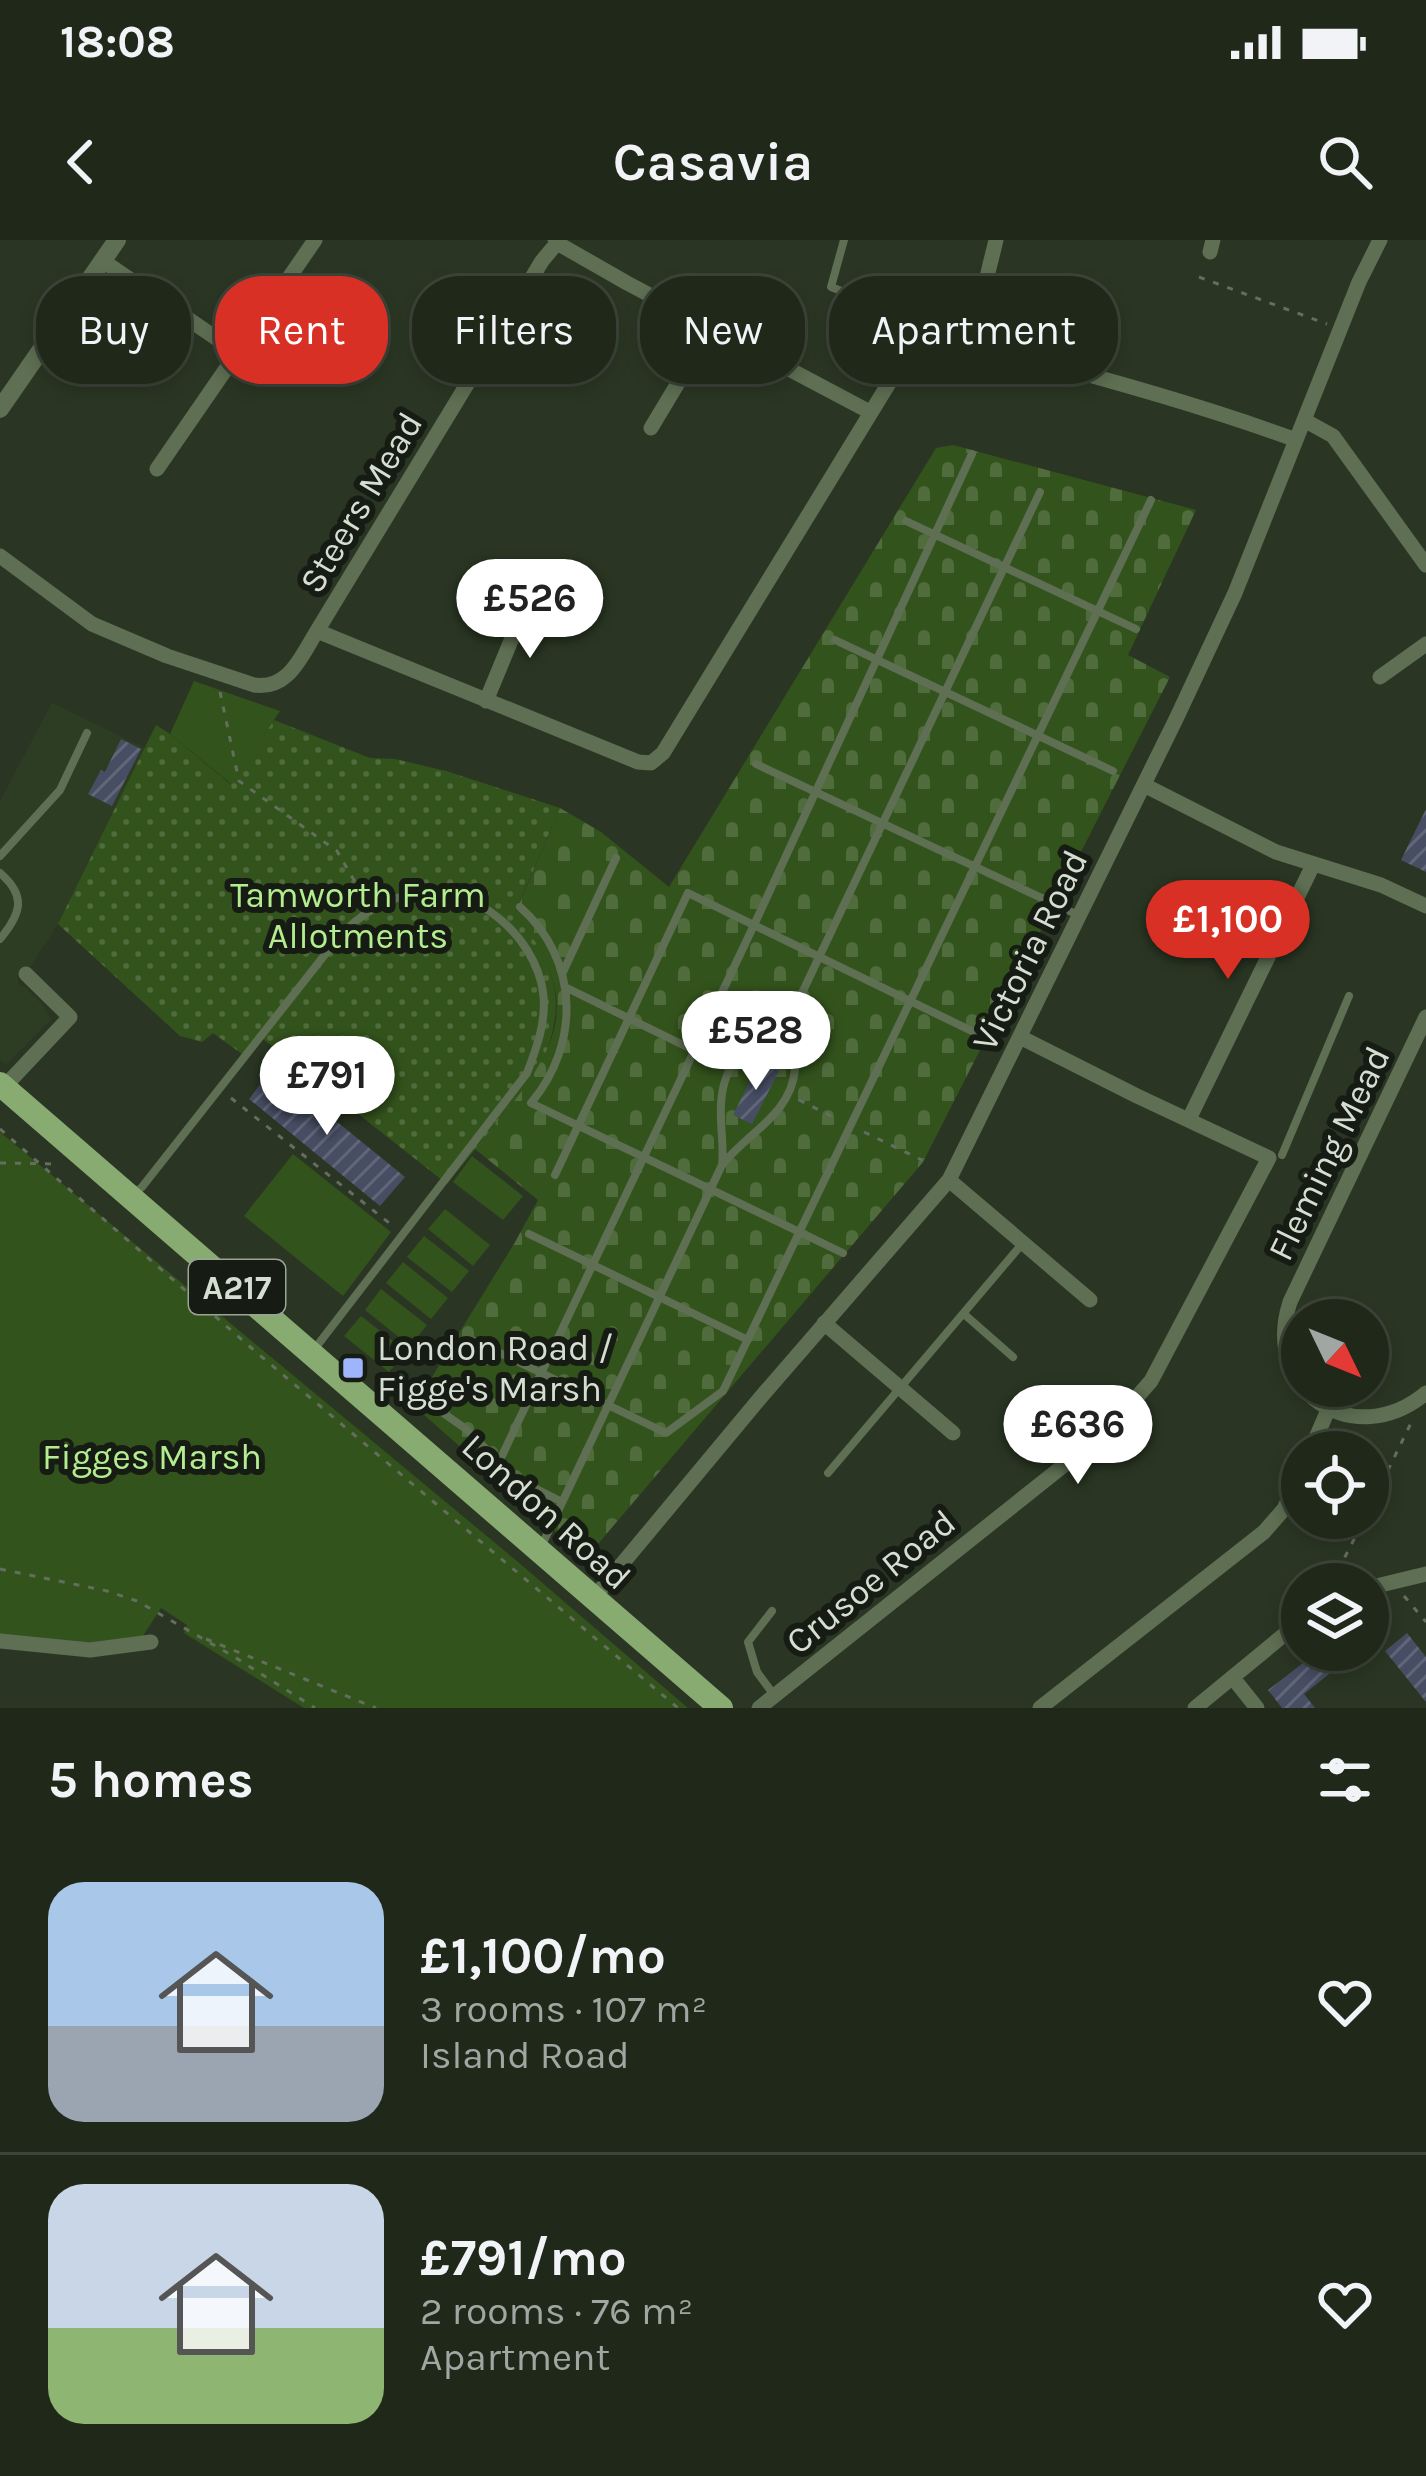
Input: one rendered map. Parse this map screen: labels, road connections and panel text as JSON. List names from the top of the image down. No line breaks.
{"streets":{"main road":["A217","London Road"],"street":["Steers Mead","Victoria Road","Fleming Mead","Crusoe Road"]},"crossings":[["Victoria Road","London Road"]],"parks":["Tamworth Farm Allotments","Figges Marsh"],"places":{"transit":["London Road / Figge's Marsh"]},"north":"bottom right","page":{"status":"18:08","header":"Casavia","chip":["Buy","Rent","Filters","New","Apartment"],"price":["£526","£1,100","£528","£791","£636"],"heading":"5 homes","list":[{"name":"£1,100/mo","note":"3 rooms · 107 m² · Island Road"},{"name":"£791/mo","note":"2 rooms · 76 m² · Apartment"}]}}
